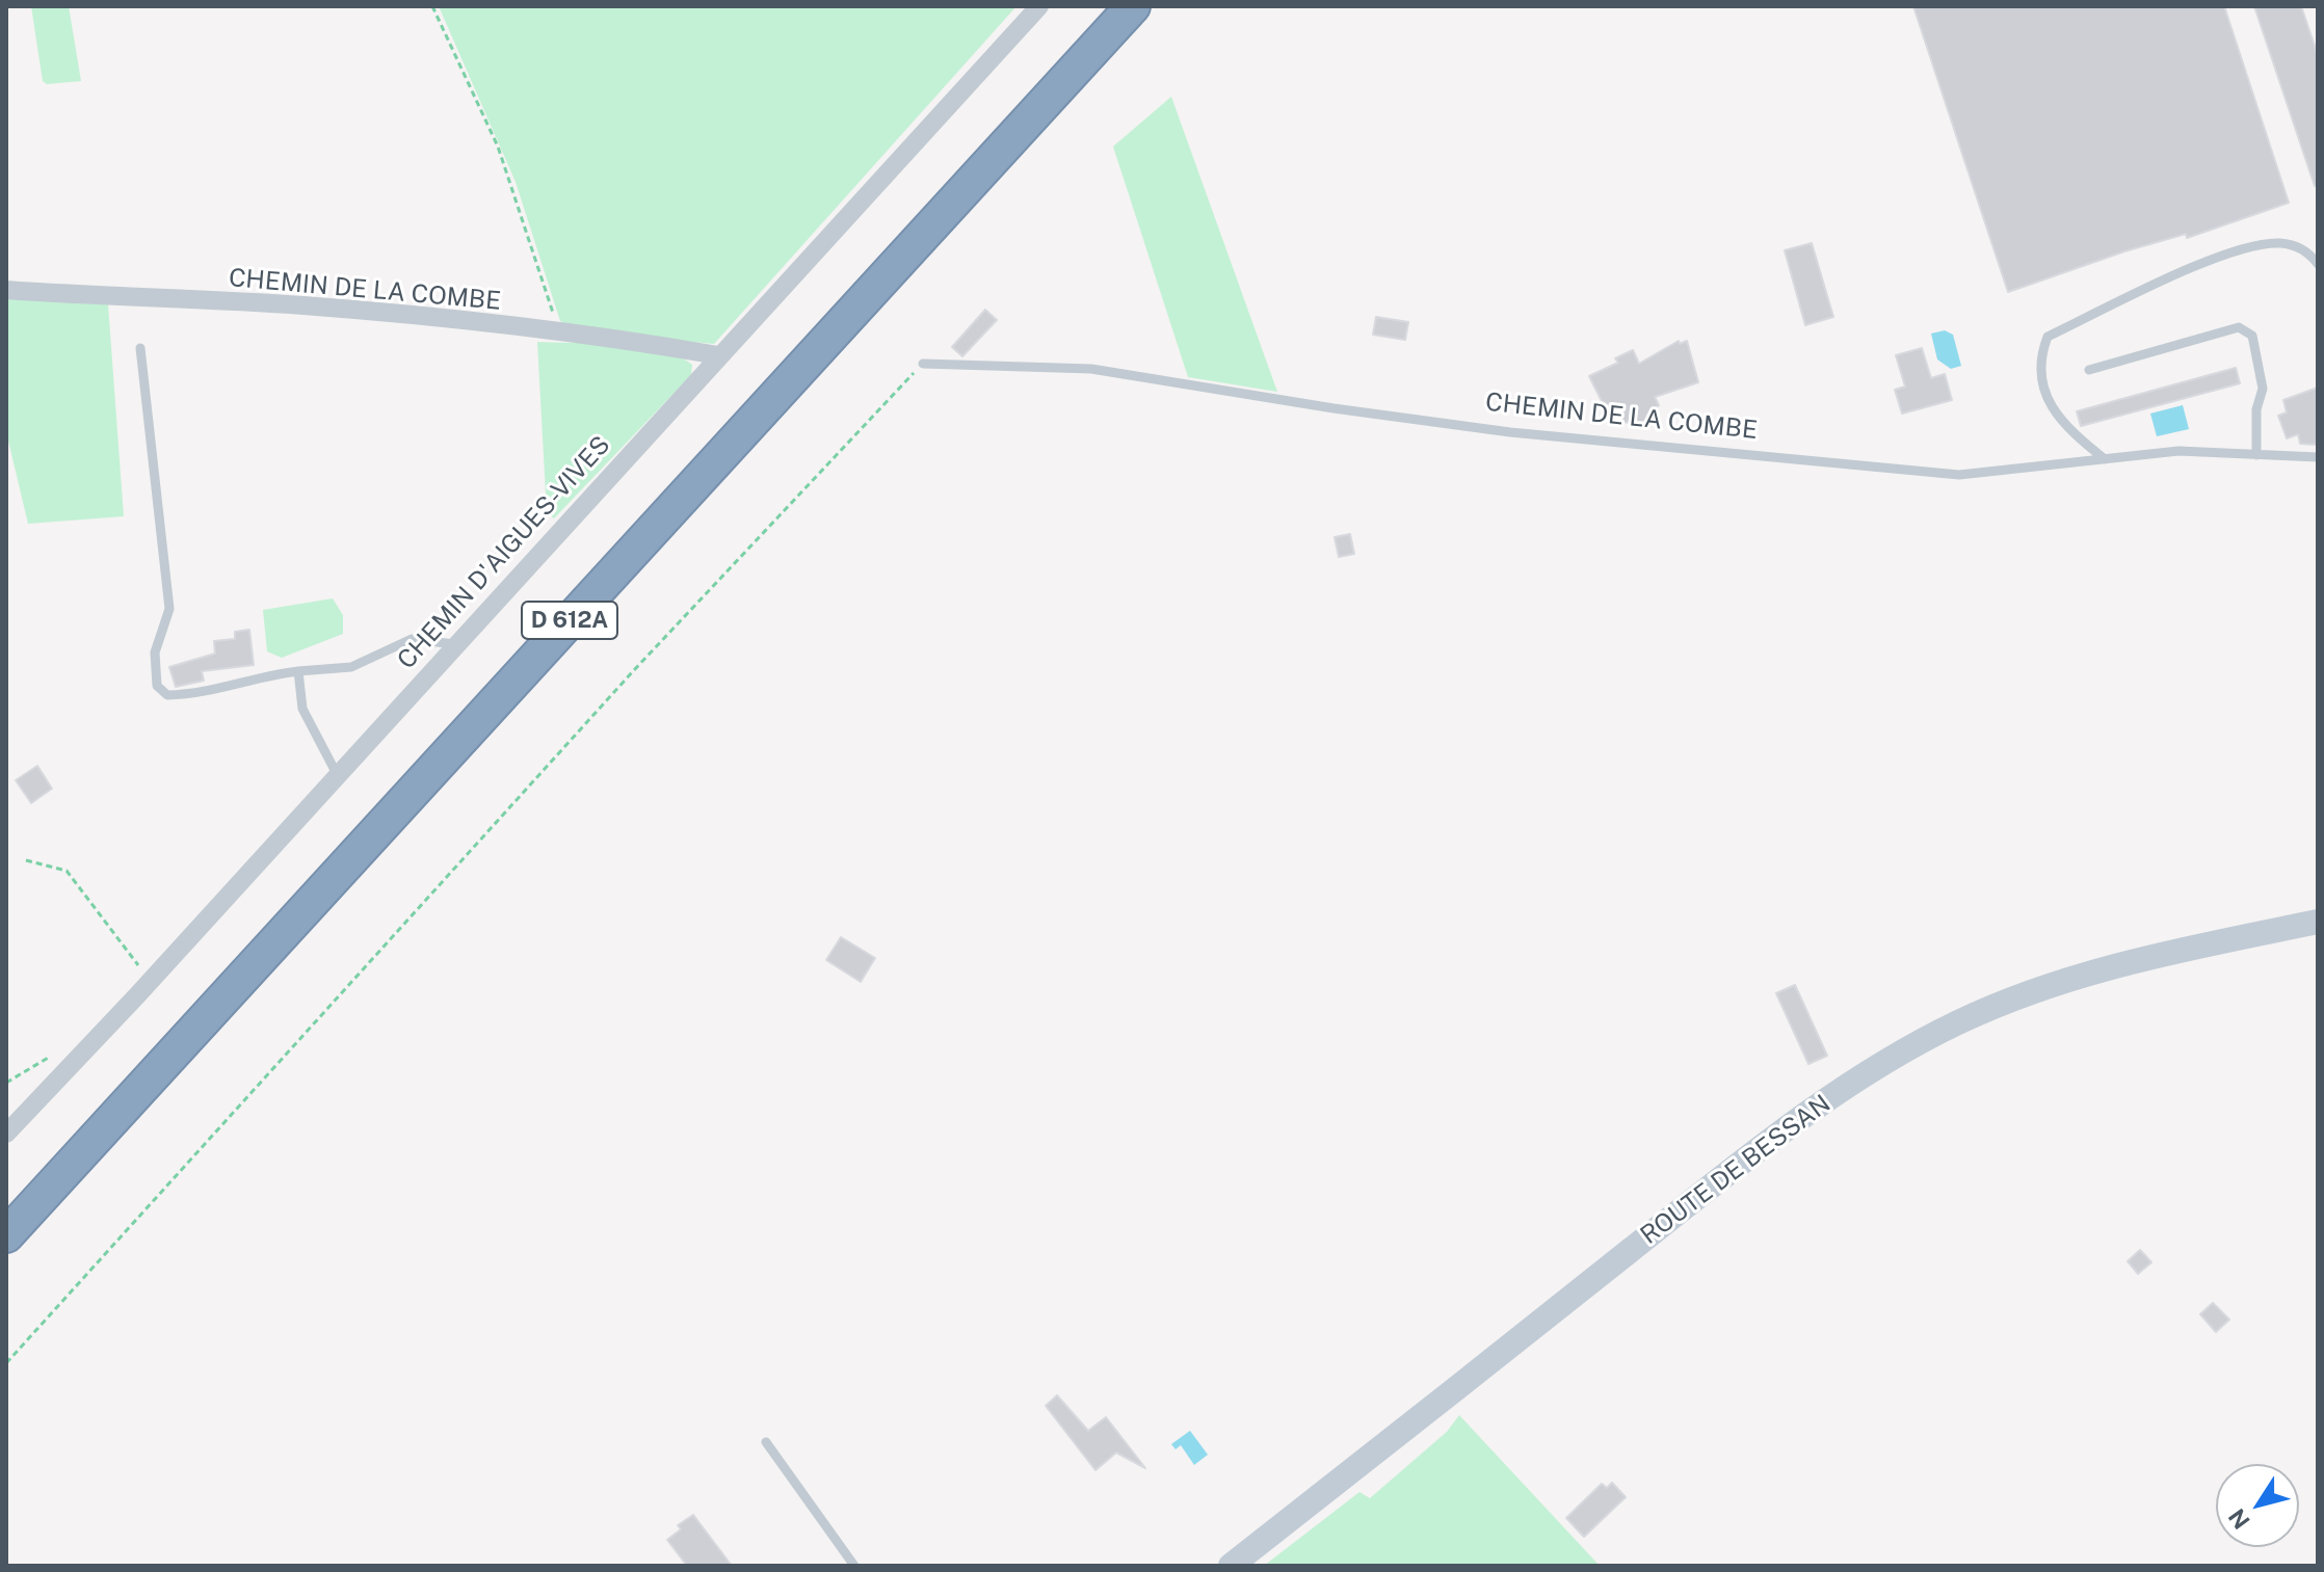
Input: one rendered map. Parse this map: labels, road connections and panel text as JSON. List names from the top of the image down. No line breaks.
{"streets":{"highway":["D 612A"],"street":["CHEMIN DE LA COMBE","CHEMIN D'AIGUES-VIVES","ROUTE DE BESSAN"]},"crossings":[["CHEMIN DE LA COMBE","CHEMIN D'AIGUES-VIVES"]],"north":"bottom left"}
